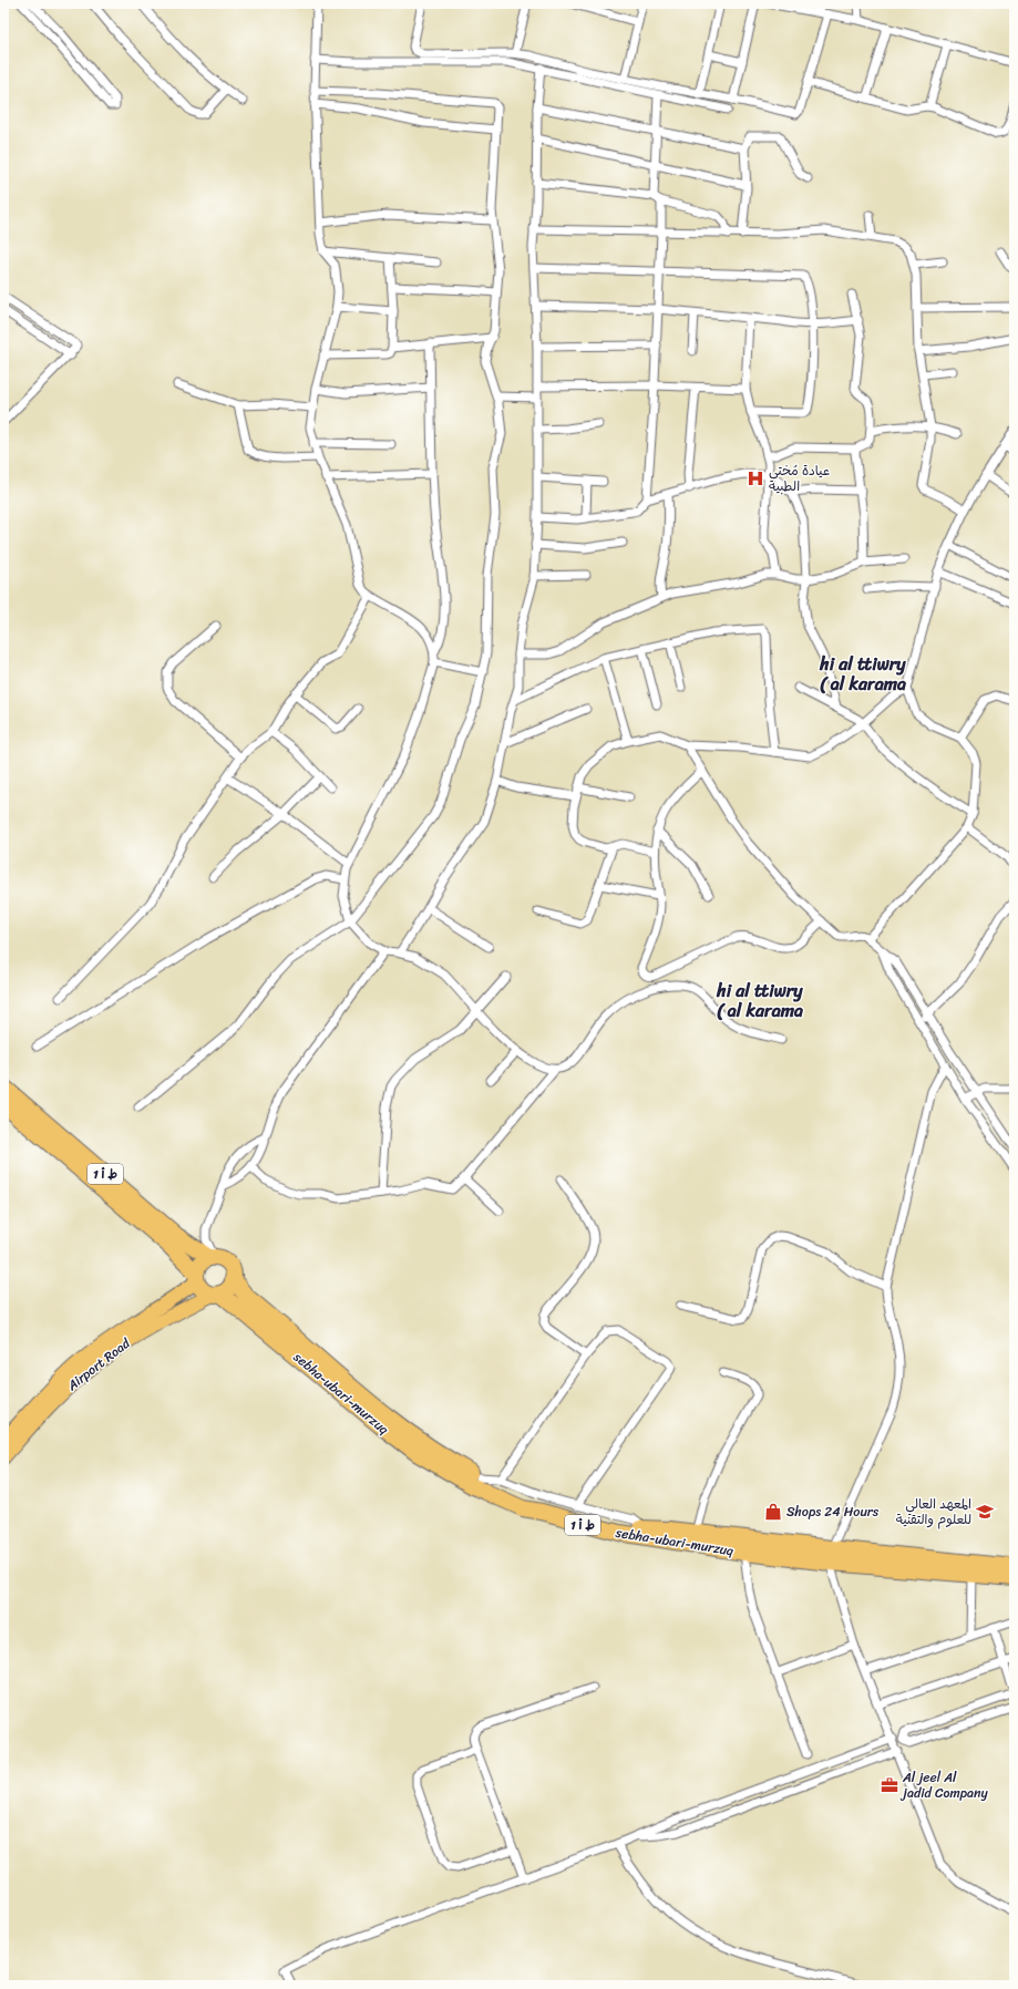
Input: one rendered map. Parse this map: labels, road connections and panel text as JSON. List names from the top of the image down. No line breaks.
{"streets":{"highway":["ط أ 1","sebha-ubari-murzuq"],"main road":["Airport Road"]},"crossings":[["ط أ 1","Airport Road"],["ط أ 1","sebha-ubari-murzuq"],["Airport Road","sebha-ubari-murzuq"]],"districts":["hi al ttiwry ( al karama","hi al ttiwry ( al karama"],"places":{"hospital":["عيادة مُختي الطبية"],"shop":["Shops 24 Hours"],"school or university":["المعهد العالي للعلوم والتقنية"],"office":["Al jeel Al jadid Company"]}}
